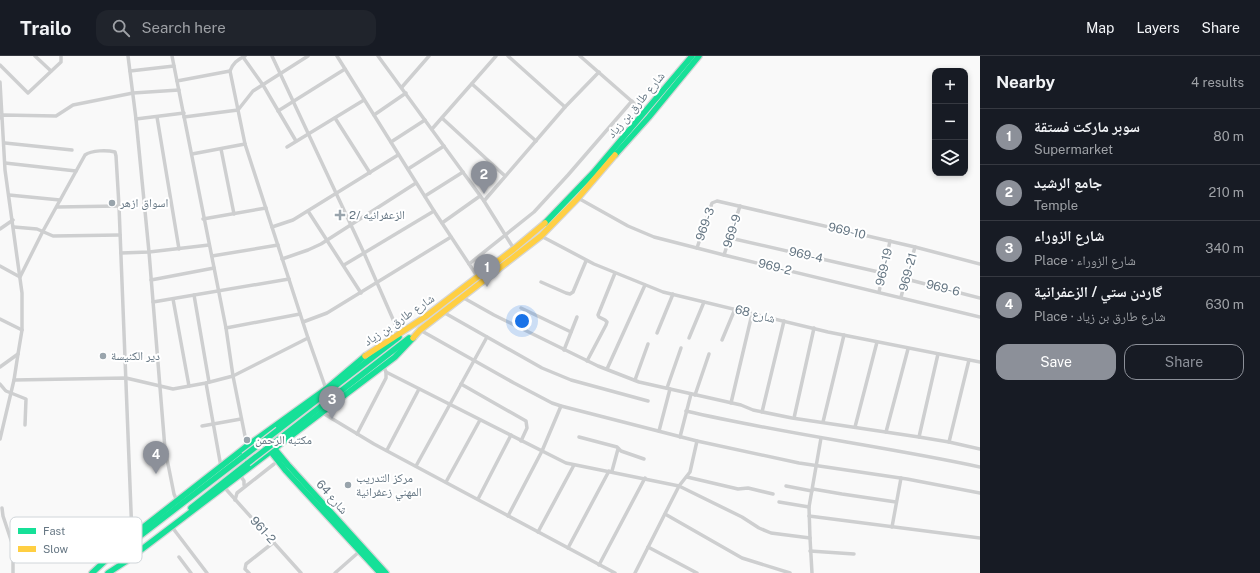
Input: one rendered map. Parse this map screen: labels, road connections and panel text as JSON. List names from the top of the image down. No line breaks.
{"streets":{"main road":["شارع طارق بن زياد","شارع 64"],"street":["969-3","969-9","969-10","969-4","969-2","969-19","969-21","969-6","شارع 68","961-2"]},"crossings":[["شارع طارق بن زياد","969-2"],["شارع طارق بن زياد","شارع 68"],["شارع طارق بن زياد","شارع 64"],["شارع طارق بن زياد","961-2"],["969-3","969-10"],["969-3","969-2"],["969-9","969-10"],["969-9","969-4"],["969-9","969-2"],["969-10","969-19"],["969-10","969-21"],["969-4","969-19"],["969-2","969-19"],["969-2","969-21"],["969-21","969-6"]],"places":{"other":["اسواق ازهر","دير الكنيسة","مكتبه الرحمن","مركز التدريب المهني زعفرانية"],"health":["الزعفرانيه /2"]},"legend":["Fast","Slow"],"page":{"header":"Trailo","search":"Search here","nav":["Map","Layers","Share"],"heading":["Nearby","4 results"],"map_buttons":["+","−"],"list":[{"mark":"1","name":"سوبر ماركت فستقة","note":"Supermarket","value":"80 m"},{"mark":"2","name":"جامع الرشيد","note":"Temple","value":"210 m"},{"mark":"3","name":"شارع الزوراء","note":"Place · شارع الزوراء","value":"340 m"},{"mark":"4","name":"گاردن ستي / الزعفرانية","note":"Place · شارع طارق بن زياد","value":"630 m"}],"pins":["2","1","3","4"],"buttons":["Save","Share"]}}
